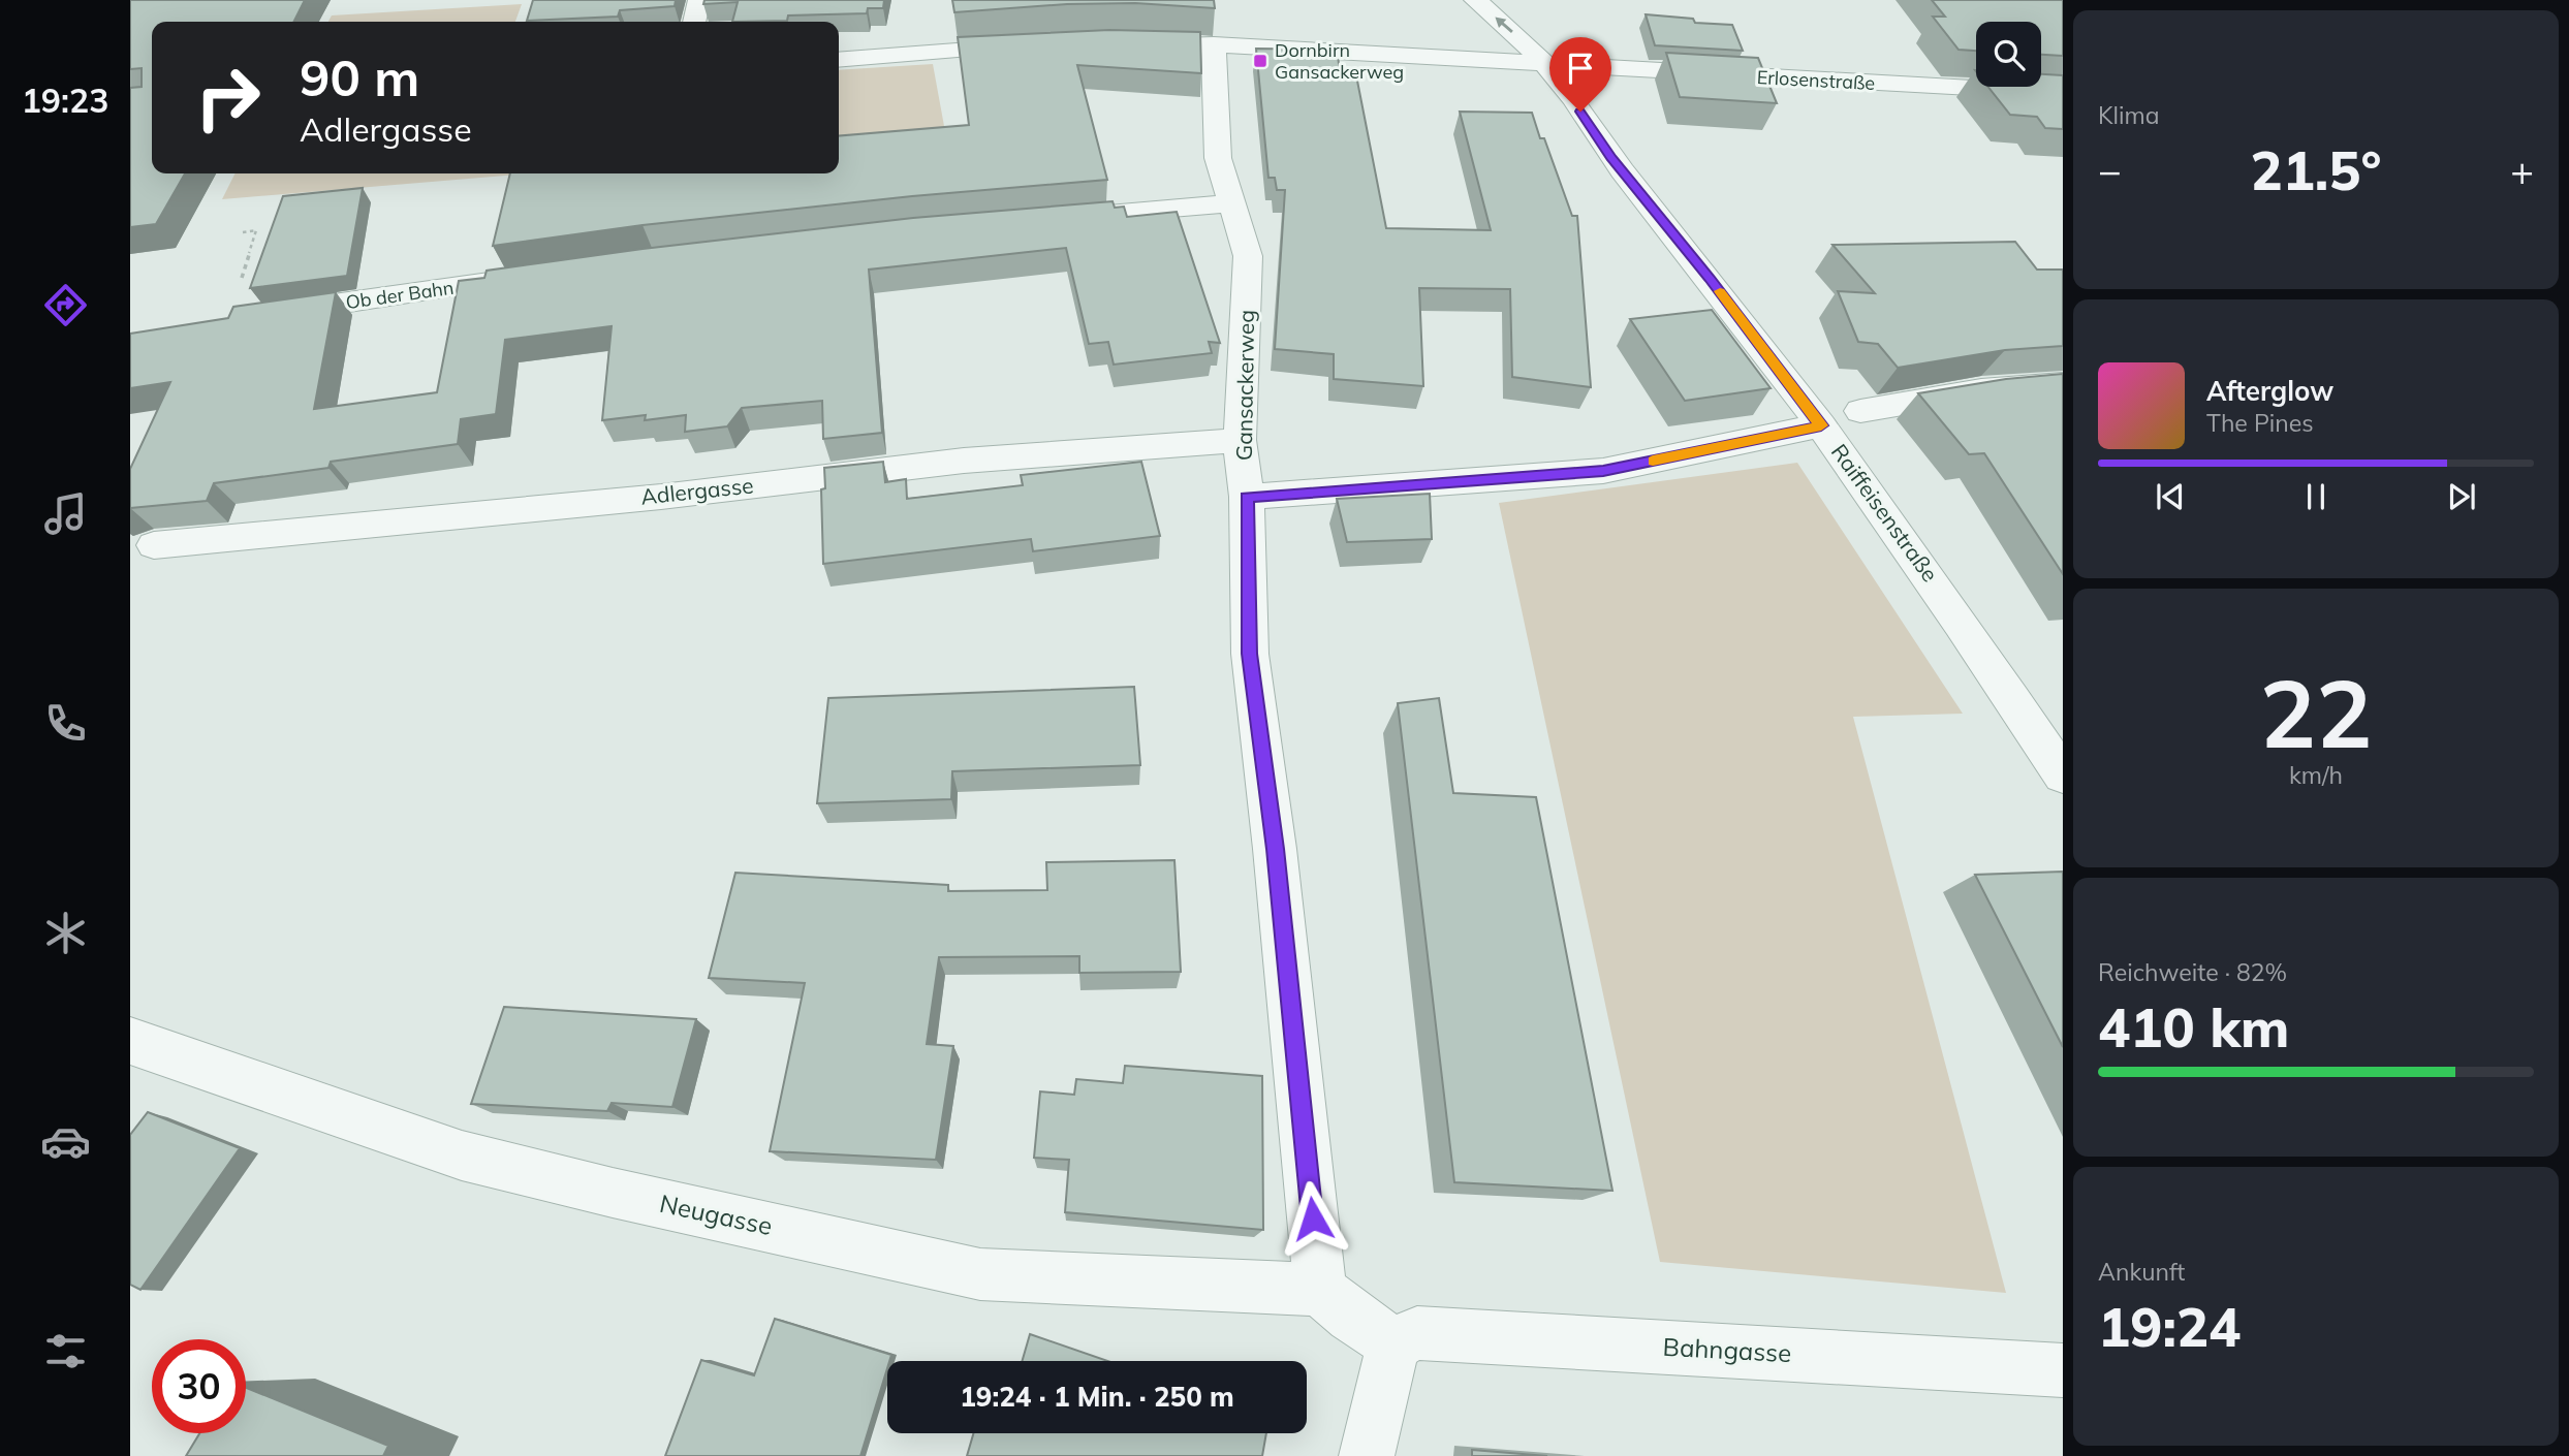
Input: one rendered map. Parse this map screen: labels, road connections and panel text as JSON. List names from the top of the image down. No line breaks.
{"streets":{"street":["Erlosenstraße","Ob der Bahn","Gansackerweg","Adlergasse","Raiffeisenstraße","Neugasse","Bahngasse"]},"crossings":[["Erlosenstraße","Gansackerweg"],["Erlosenstraße","Raiffeisenstraße"],["Gansackerweg","Adlergasse"],["Gansackerweg","Neugasse"]],"places":{"transit":["Dornbirn Gansackerweg"]},"page":{"tabs":"19:23","tile":["Klima",["22","km/h"],["Reichweite · 82%","410 km"],["Ankunft","19:24"]],"turn":["90 m","Adlergasse"],"heat":["−","21.5°","+"],"song":["Afterglow","The Pines"],"limit":"30","trip":"19:24 · 1 Min. · 250 m"}}
